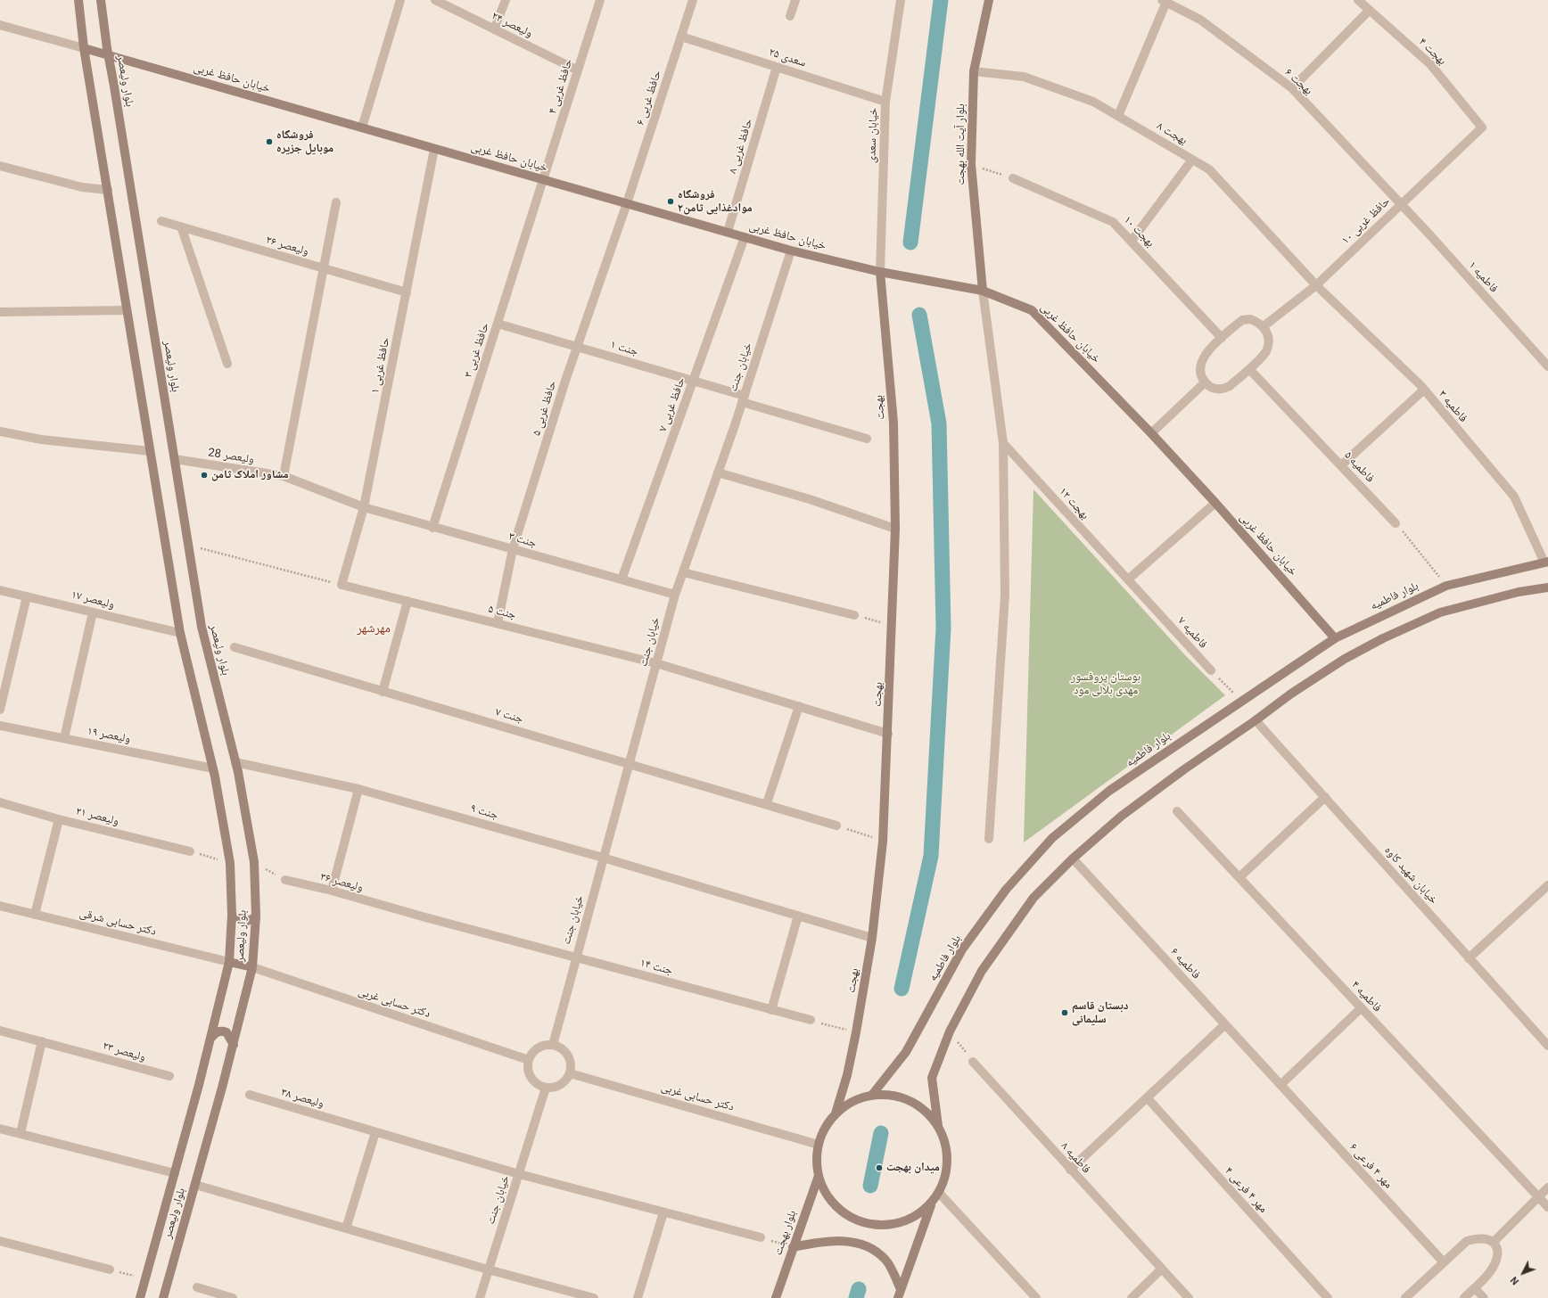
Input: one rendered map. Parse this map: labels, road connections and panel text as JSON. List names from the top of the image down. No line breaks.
{"streets":{"main road":["خیابان حافظ غربی","بلوار ولیعصر","بلوار آیت الله بهجت","بهجت","بلوار فاطمیه","بلوار بهجت"],"street":["ولیعصر ۲۴","بهجت ۴","سعدی ۲۵","بهجت ۶","حافظ غربی ۴","حافظ غربی ۶","بهجت ۸","خیابان سعدی","حافظ غربی ۸","حافظ غربی ۱۰","بهجت ۱۰","ولیعصر ۲۶","فاطمیه ۱","جنت ۱","حافظ غربی ۳","حافظ غربی ۱","خیابان جنت","حافظ غربی ۷","فاطمیه ۳","حافظ غربی ۵","ولیعصر 28","فاطمیه ۵","بهجت ۱۲","جنت ۳","ولیعصر ۱۷","جنت ۵","فاطمیه ۷","جنت ۷","ولیعصر ۱۹","جنت ۹","ولیعصر ۲۱","خیابان شهید کاوه","ولیعصر ۳۶","دکتر حسابی شرقی","فاطمیه ۶","جنت ۱۴","فاطمیه ۴","دکتر حسابی غربی","ولیعصر ۲۳","ولیعصر ۳۸","فاطمیه ۸","مهر ۴ فرعی ۶","مهر ۴ فرعی ۴"]},"crossings":[["ولیعصر ۲۴","حافظ غربی ۴"],["بهجت ۴","حافظ غربی ۱۰"],["سعدی ۲۵","حافظ غربی ۶"],["سعدی ۲۵","خیابان سعدی"],["سعدی ۲۵","حافظ غربی ۸"],["خیابان حافظ غربی","بلوار ولیعصر"],["خیابان حافظ غربی","حافظ غربی ۴"],["خیابان حافظ غربی","حافظ غربی ۶"],["خیابان حافظ غربی","خیابان سعدی"],["خیابان حافظ غربی","بلوار آیت الله بهجت"],["خیابان حافظ غربی","حافظ غربی ۸"],["خیابان حافظ غربی","حافظ غربی ۳"],["خیابان حافظ غربی","حافظ غربی ۱"],["خیابان حافظ غربی","خیابان جنت"],["خیابان حافظ غربی","حافظ غربی ۷"],["خیابان حافظ غربی","بهجت"],["خیابان حافظ غربی","حافظ غربی ۵"],["خیابان حافظ غربی","بلوار فاطمیه"],["بلوار ولیعصر","ولیعصر 28"],["بلوار ولیعصر","ولیعصر ۱۷"],["بلوار ولیعصر","ولیعصر ۱۹"],["بلوار ولیعصر","جنت ۹"],["بلوار ولیعصر","دکتر حسابی شرقی"],["بلوار ولیعصر","دکتر حسابی غربی"],["بهجت ۶","حافظ غربی ۱۰"],["بهجت ۶","فاطمیه ۱"],["حافظ غربی ۴","حافظ غربی ۳"],["حافظ غربی ۶","حافظ غربی ۵"],["بهجت ۸","بلوار آیت الله بهجت"],["بهجت ۸","حافظ غربی ۱۰"],["بهجت ۸","فاطمیه ۳"],["خیابان سعدی","بهجت"],["حافظ غربی ۱۰","فاطمیه ۱"],["حافظ غربی ۱۰","فاطمیه ۳"],["ولیعصر ۲۶","حافظ غربی ۱"],["جنت ۱","حافظ غربی ۳"],["جنت ۱","خیابان جنت"],["جنت ۱","حافظ غربی ۷"],["جنت ۱","حافظ غربی ۵"],["حافظ غربی ۳","جنت ۳"],["حافظ غربی ۱","ولیعصر 28"],["حافظ غربی ۱","جنت ۳"],["حافظ غربی ۱","جنت ۵"],["خیابان جنت","جنت ۳"],["خیابان جنت","جنت ۵"],["خیابان جنت","جنت ۷"],["خیابان جنت","جنت ۹"],["خیابان جنت","ولیعصر ۳۶"],["خیابان جنت","جنت ۱۴"],["خیابان جنت","دکتر حسابی غربی"],["خیابان جنت","ولیعصر ۳۸"],["حافظ غربی ۷","جنت ۳"],["فاطمیه ۳","بلوار فاطمیه"],["بهجت","جنت ۵"],["بهجت","جنت ۹"],["حافظ غربی ۵","جنت ۳"],["حافظ غربی ۵","جنت ۵"],["ولیعصر 28","جنت ۳"],["بهجت ۱۲","فاطمیه ۷"],["ولیعصر ۳۶","جنت ۱۴"],["فاطمیه ۶","مهر ۴ فرعی ۶"]],"districts":["مهرشهر"],"parks":["بوستان پروفسور مهدی بلالی مود"],"places":["فروشگاه موبایل جزیره","فروشگاه موادغذایی ثامن۲","مشاور املاک ثامن","دبستان قاسم سلیمانی","میدان بهجت"],"north":"bottom left"}
